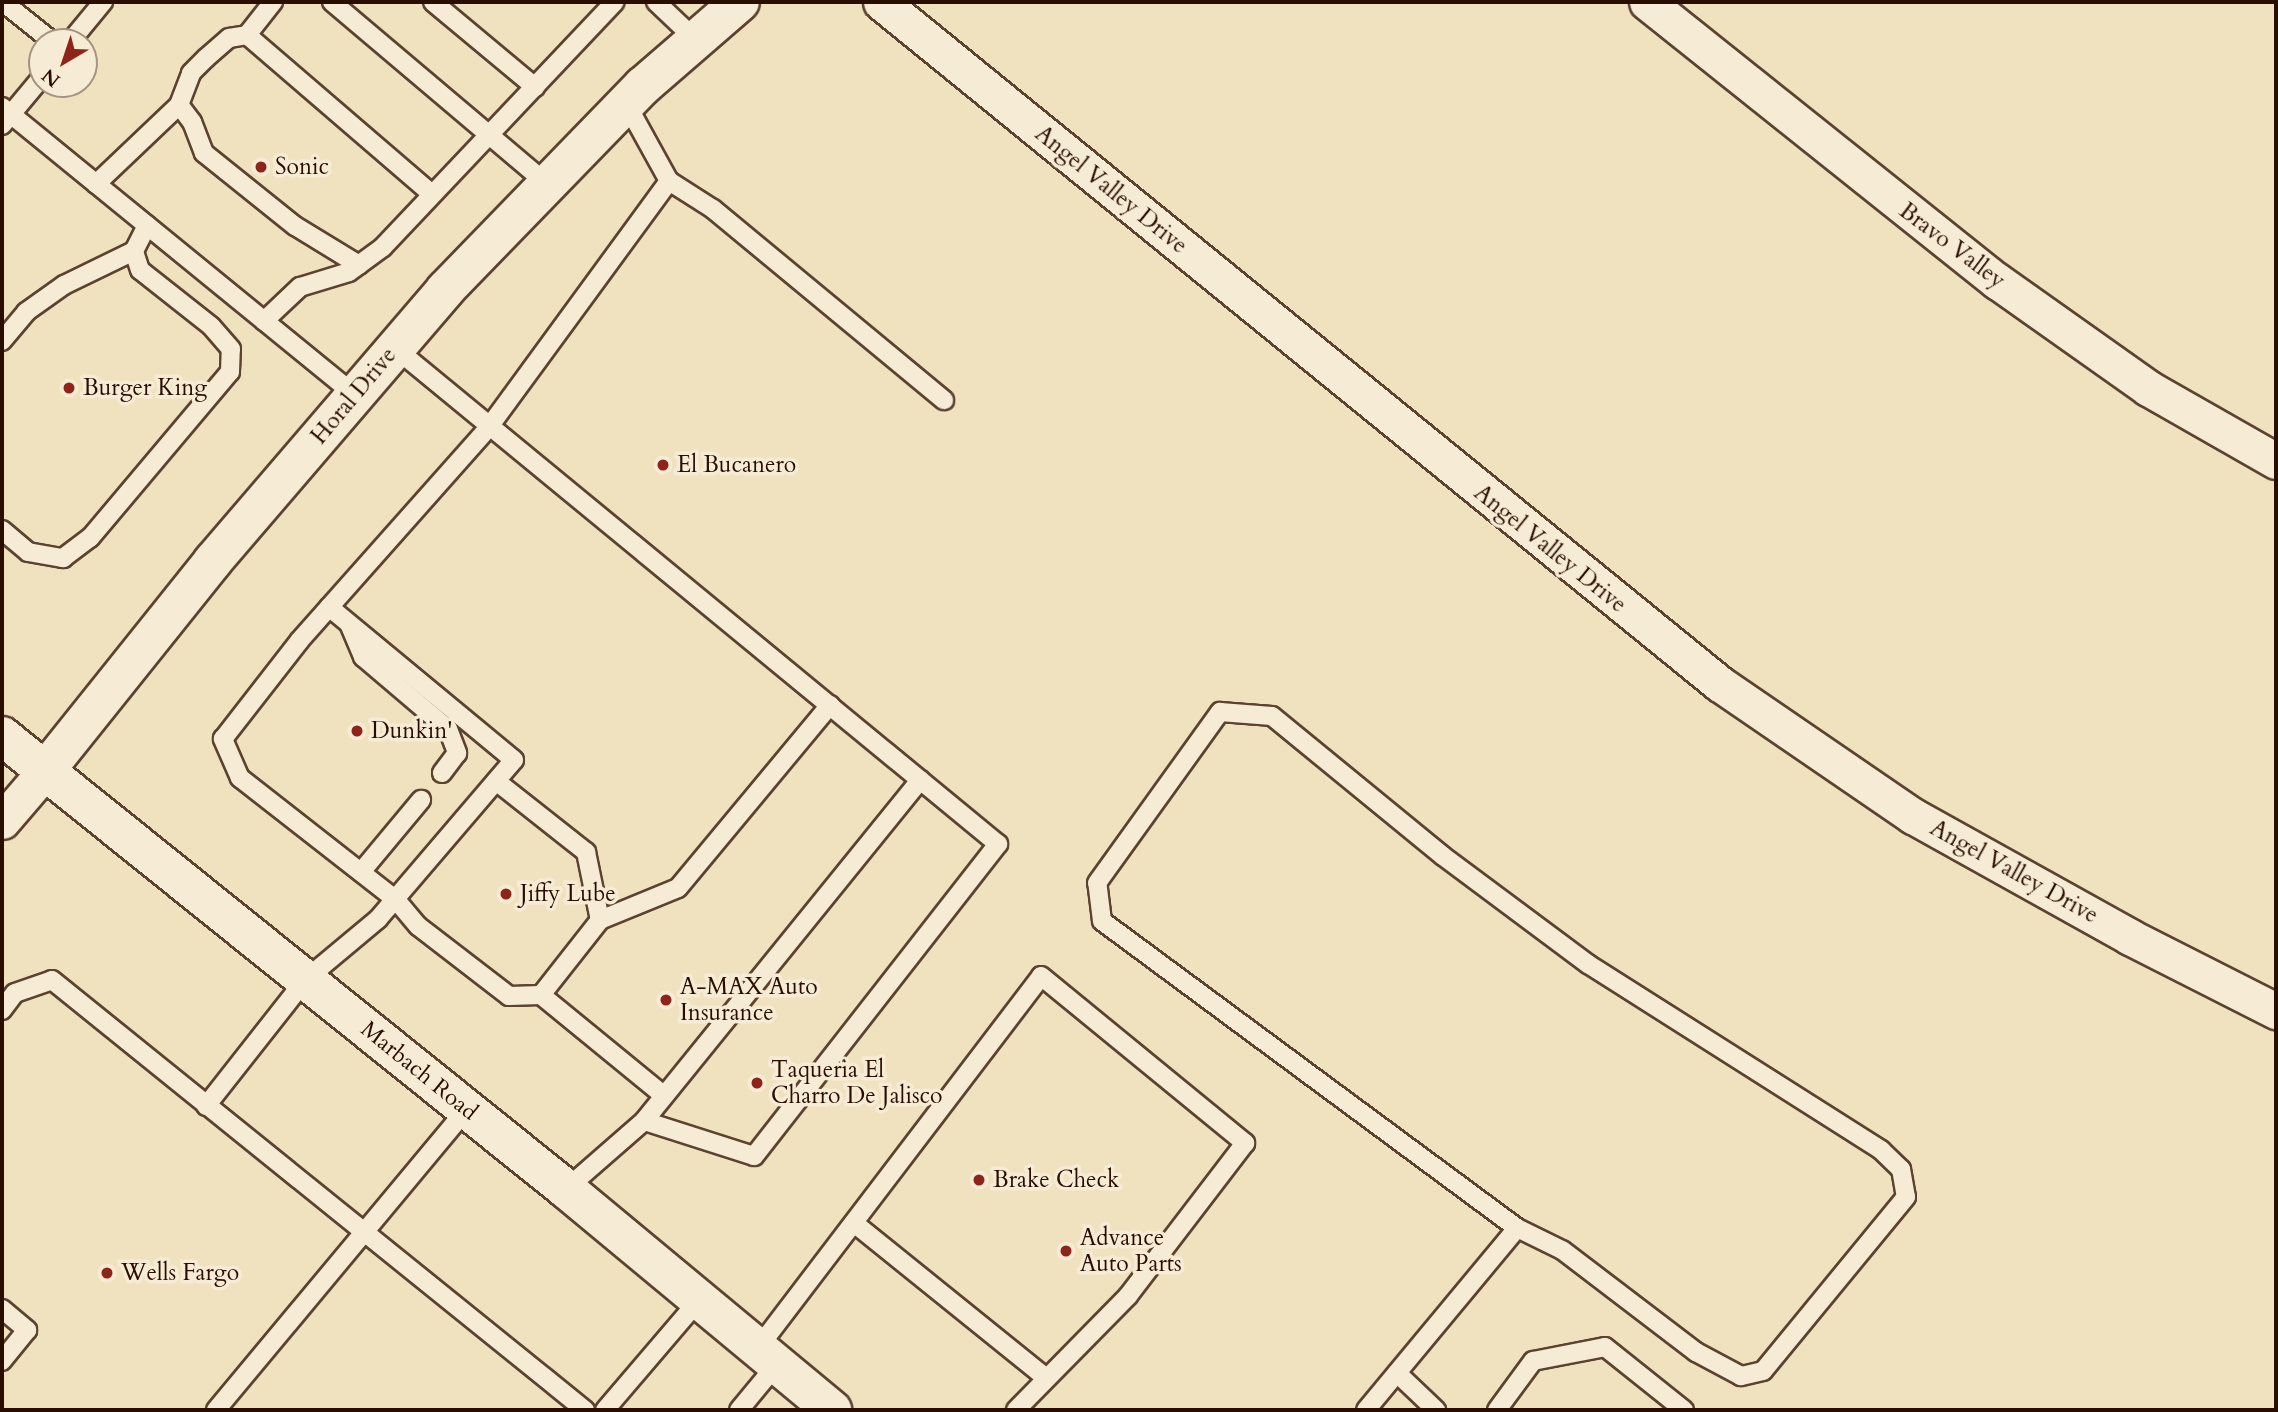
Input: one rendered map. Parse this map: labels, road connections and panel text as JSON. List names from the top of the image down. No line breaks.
{"streets":{"main road":["Horal Drive","Marbach Road"],"street":["Angel Valley Drive","Bravo Valley"]},"crossings":[["Horal Drive","Marbach Road"]],"places":["Sonic","Burger King","El Bucanero","Dunkin'","Jiffy Lube","A-MAX Auto Insurance","Taqueria El Charro De Jalisco","Brake Check","Advance Auto Parts","Wells Fargo"],"north":"bottom left"}
